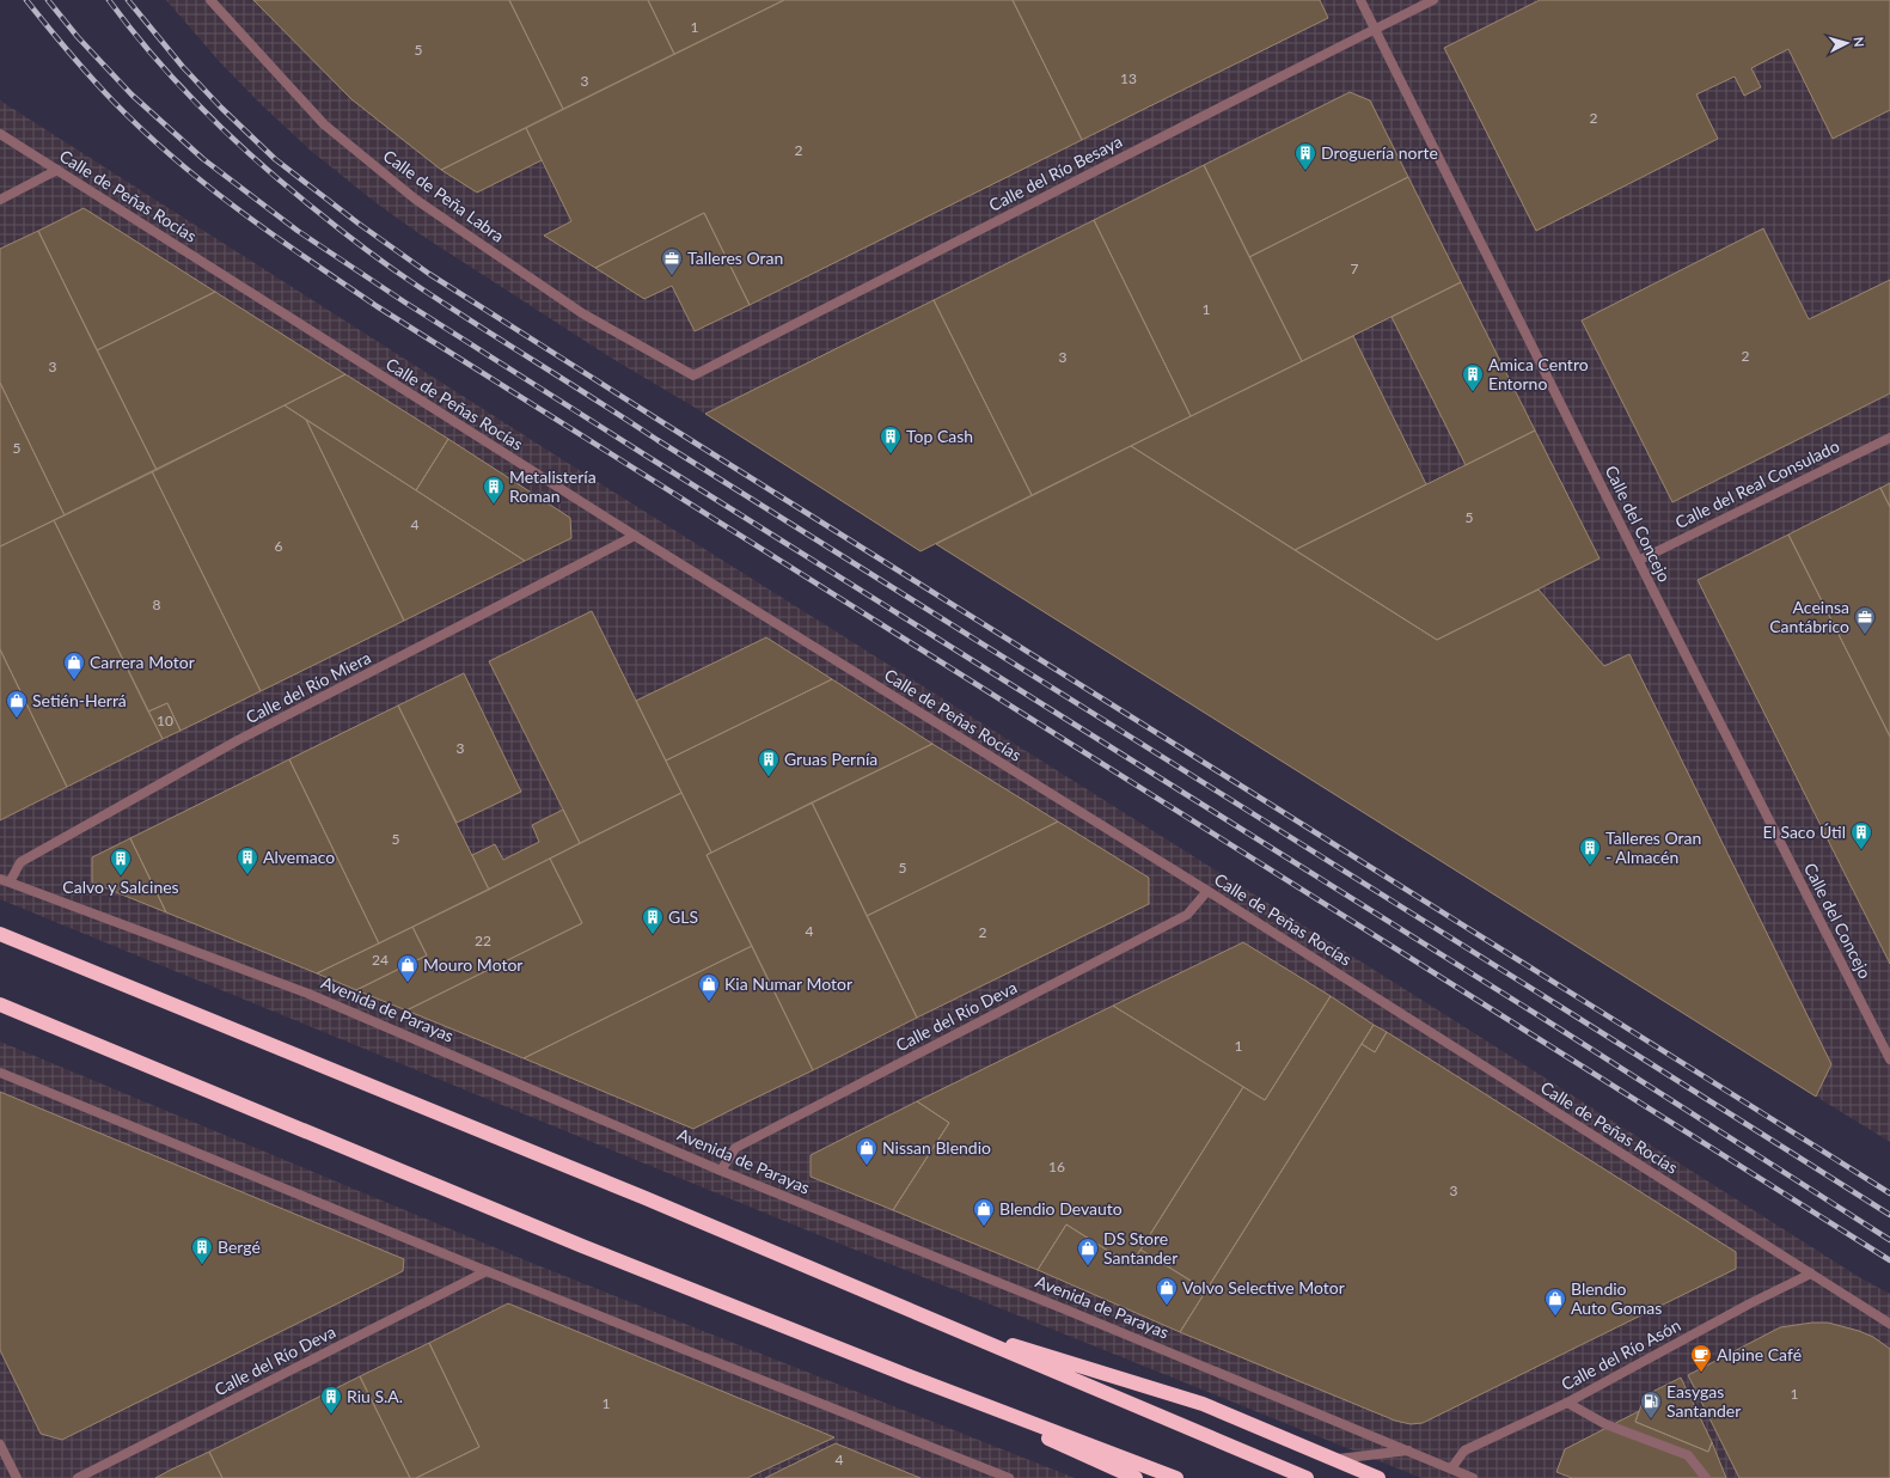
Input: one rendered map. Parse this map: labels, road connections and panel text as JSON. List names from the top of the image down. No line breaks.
{"streets":{"street":["Calle del Río Besaya","Calle de Peñas Rocías","Calle de Peña Labra","Calle del Real Consulado","Calle del Concejo","Calle del Río Miera","Avenida de Parayas","Calle del Río Deva","Calle del Río Asón"]},"crossings":[["Calle del Río Besaya","Calle de Peña Labra"],["Calle del Río Besaya","Calle del Concejo"],["Calle de Peñas Rocías","Calle del Río Miera"],["Calle de Peñas Rocías","Calle del Río Deva"],["Calle de Peñas Rocías","Calle del Río Asón"],["Calle del Real Consulado","Calle del Concejo"],["Calle del Río Miera","Avenida de Parayas"],["Avenida de Parayas","Calle del Río Deva"],["Avenida de Parayas","Calle del Río Asón"]],"places":{"building":["Droguería norte","Amica Centro Entorno","Top Cash","Metalistería Roman","Gruas Pernía","El Saco Útil","Talleres Oran - Almacén","Alvemaco","Calvo y Salcines","GLS","Bergé","Riu S.A."],"office":["Talleres Oran","Aceinsa Cantábrico"],"shop":["Carrera Motor","Setién-Herrá","Mouro Motor","Kia Numar Motor","Nissan Blendio","Blendio Devauto","DS Store Santander","Volvo Selective Motor","Blendio Auto Gomas"],"cafe":["Alpine Café"],"fuel station":["Easygas Santander"]},"house_numbers":["1","5","13","3","2","2","7","1","2","3","3","5","5","4","6","8","10","3","5","5","4","2","22","24","1","16","3","1","1","4"],"north":"right"}
